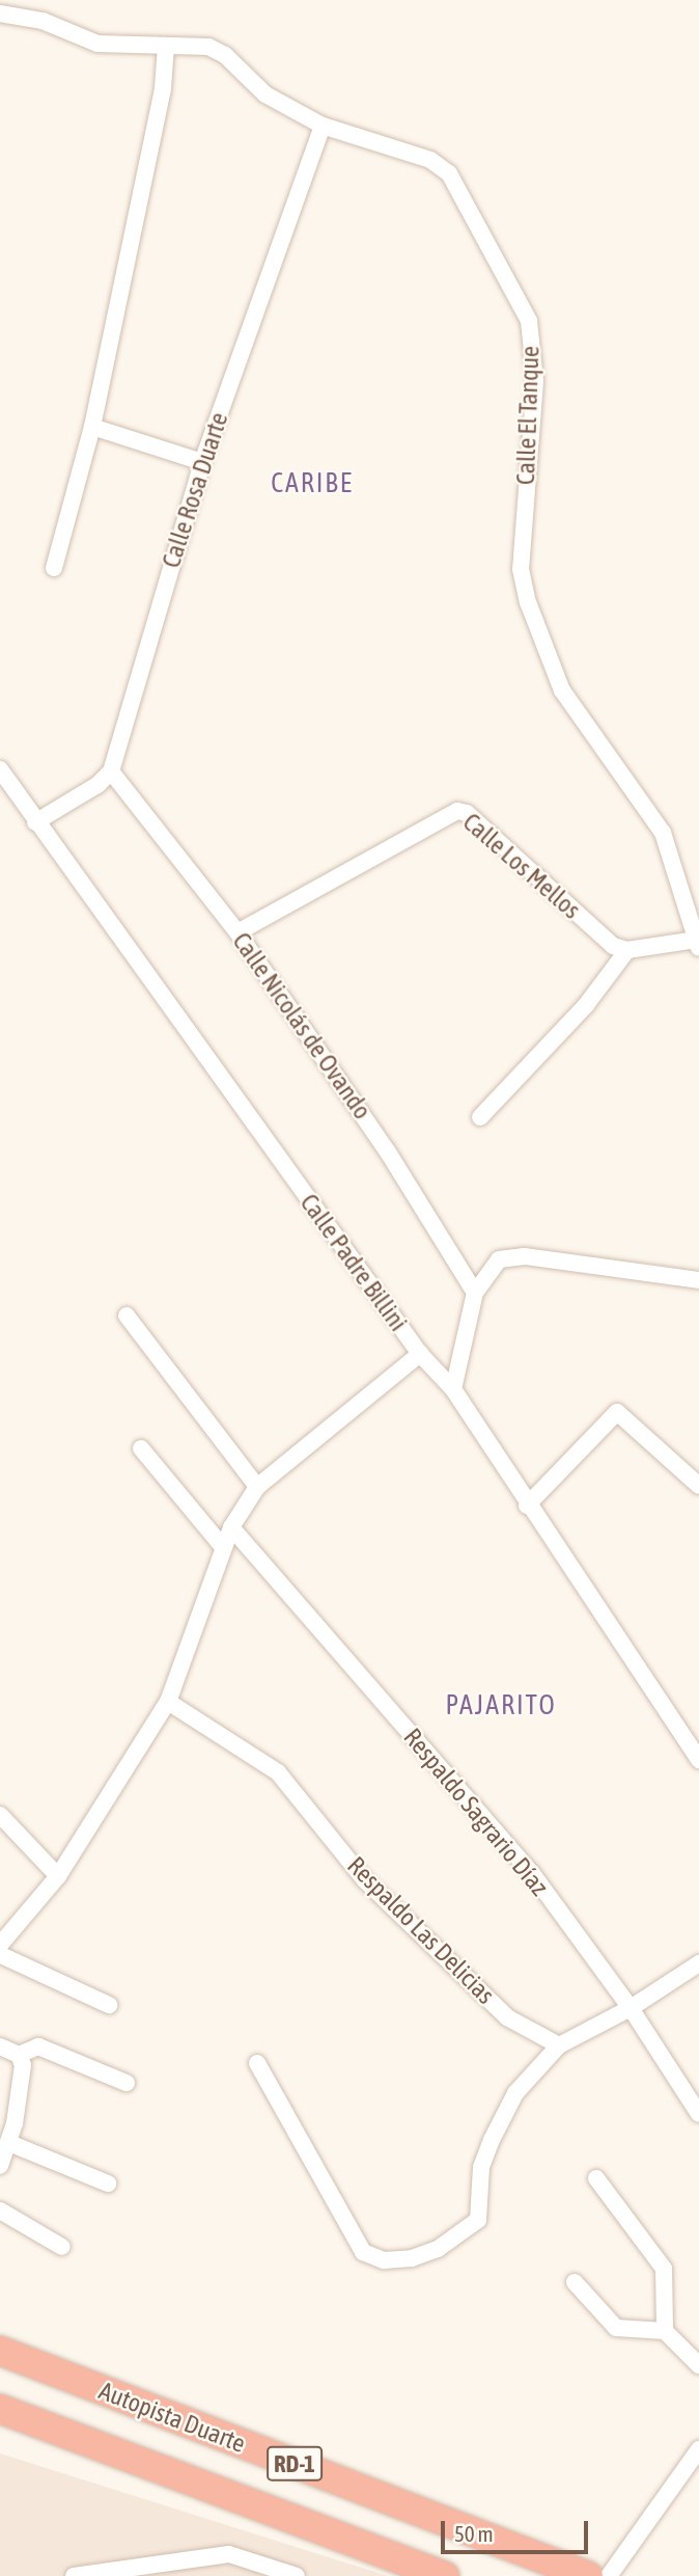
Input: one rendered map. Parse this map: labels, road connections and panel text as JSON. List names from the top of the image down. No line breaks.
{"streets":{"highway":["Autopista Duarte","RD-1"],"street":["Calle El Tanque","Calle Rosa Duarte","Calle Los Mellos","Calle Nicolás de Ovando","Calle Padre Billini","Respaldo Sagrario Díaz","Respaldo Las Delicias"]},"crossings":[["Calle El Tanque","Calle Rosa Duarte"],["Calle Rosa Duarte","Calle Nicolás de Ovando"],["Calle Los Mellos","Calle Nicolás de Ovando"]],"districts":["CARIBE","PAJARITO"],"scale_bar":"50 m"}
